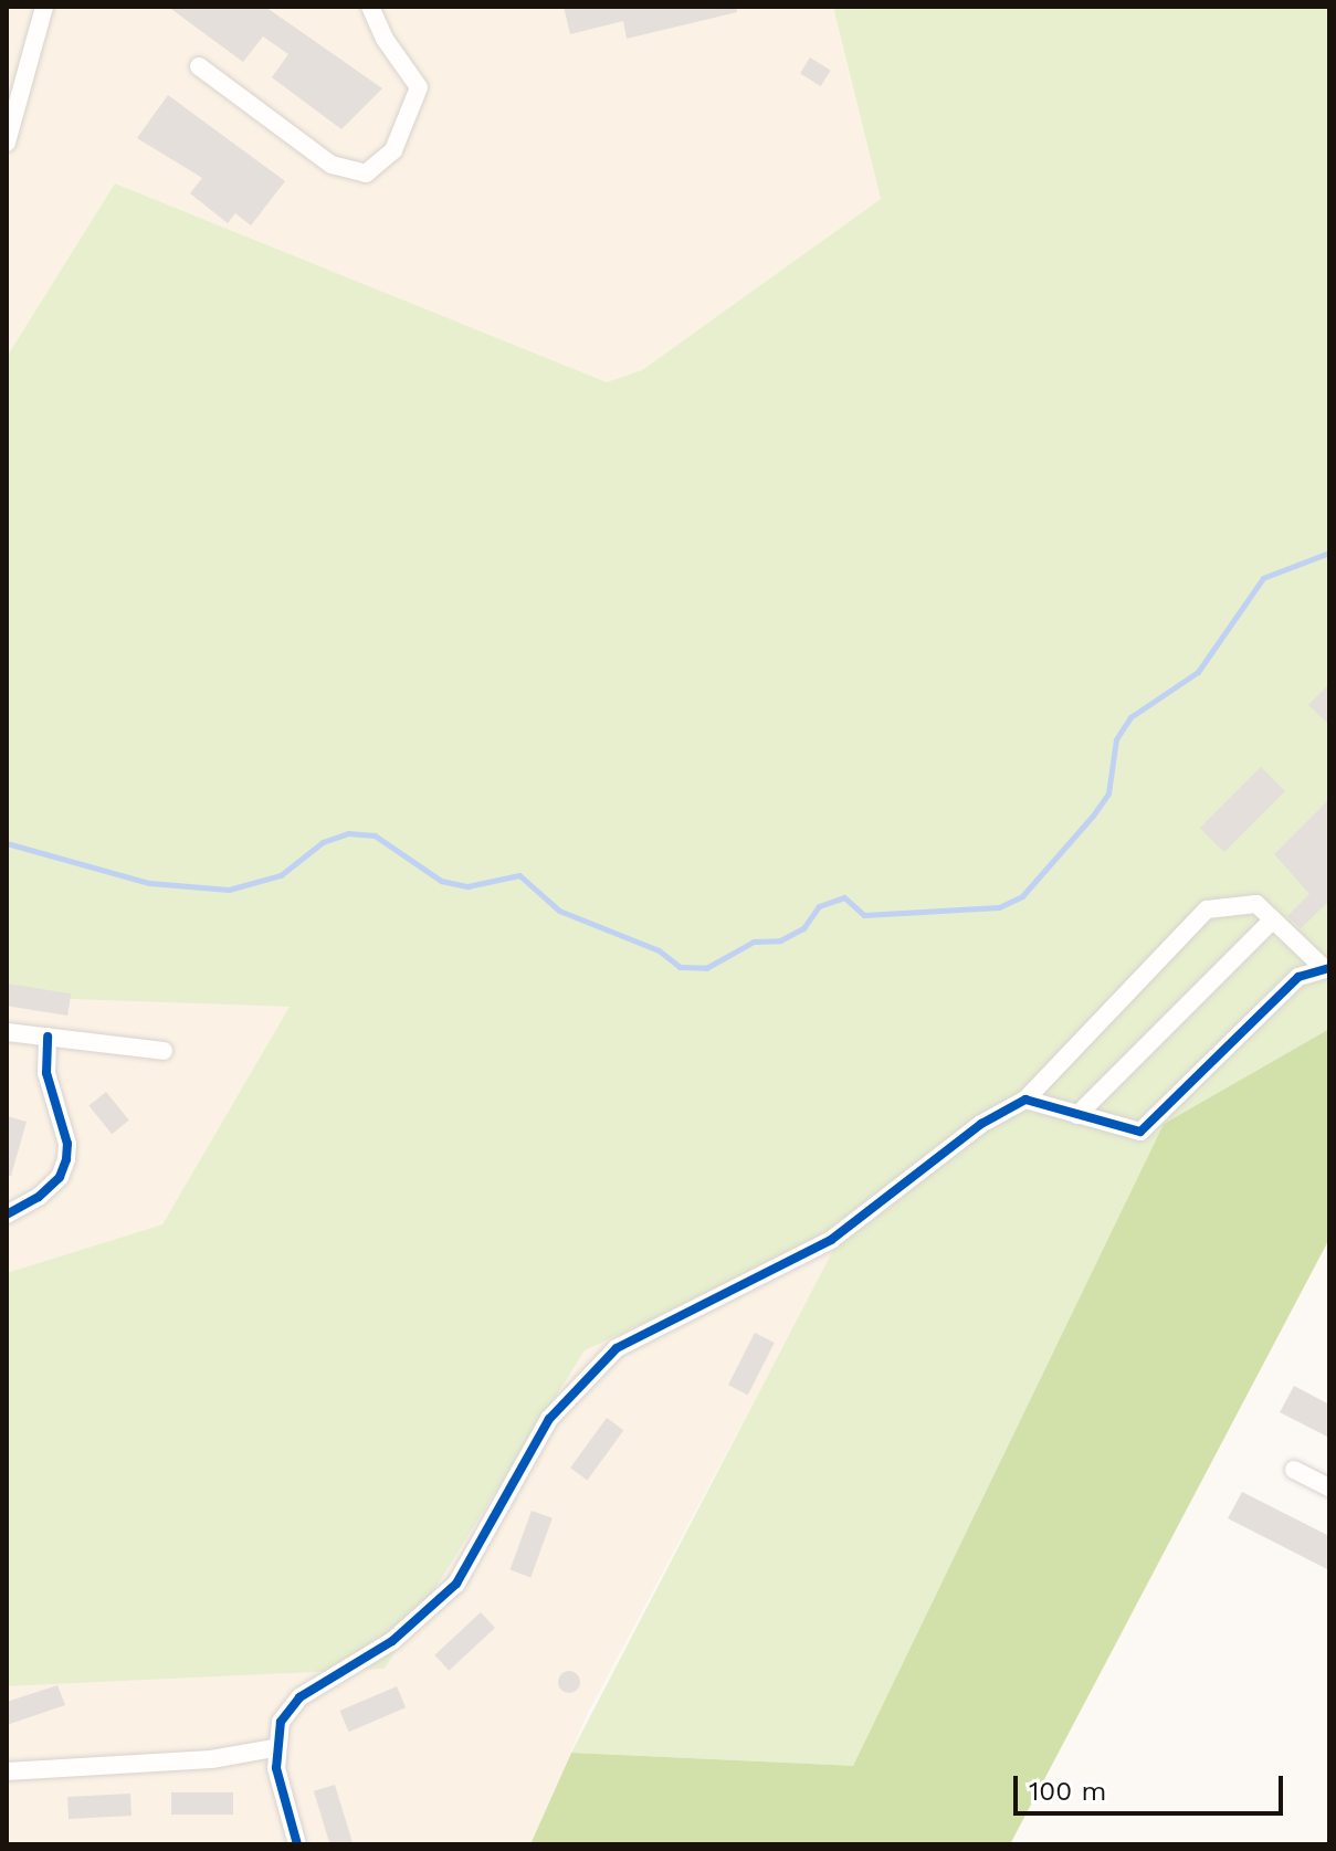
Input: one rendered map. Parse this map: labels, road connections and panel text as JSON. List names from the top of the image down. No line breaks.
{"scale_bar":"100 m"}
